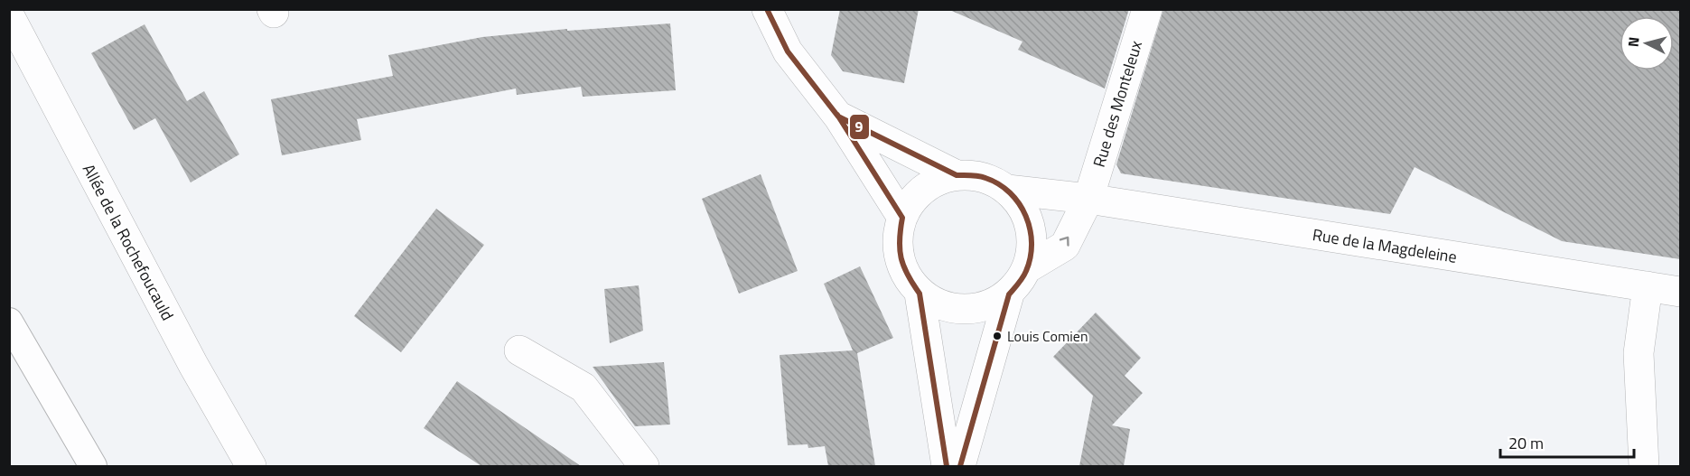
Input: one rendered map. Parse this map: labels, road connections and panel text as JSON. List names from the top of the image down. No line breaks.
{"streets":{"street":["Rue des Monteleux","Allée de la Rochefoucauld","Rue de la Magdeleine"]},"crossings":[["Rue des Monteleux","Rue de la Magdeleine"]],"places":["Louis Comien"],"lines":["transit line 9"],"scale_bar":"20 m","north":"left"}
